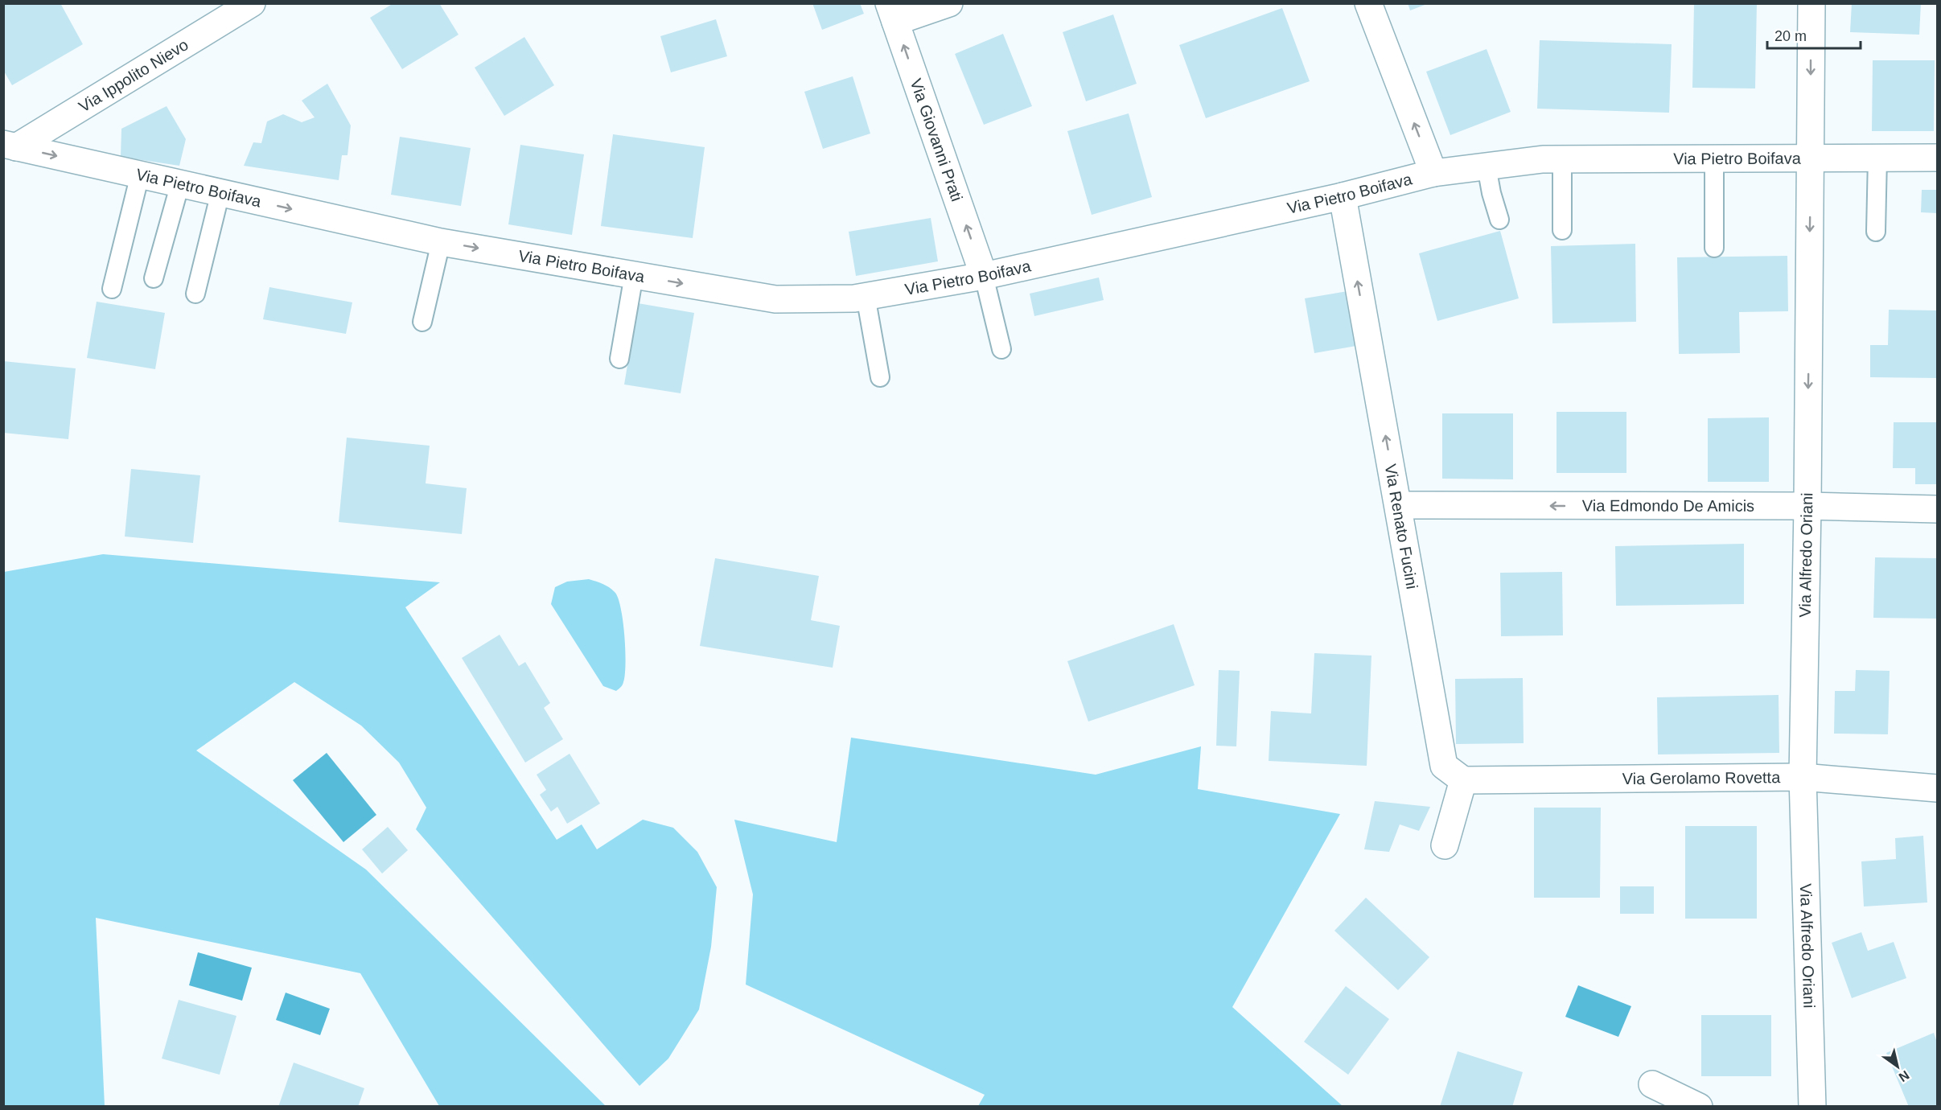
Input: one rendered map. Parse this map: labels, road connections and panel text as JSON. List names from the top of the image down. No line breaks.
{"streets":{"street":["Via Ippolito Nievo","Via Giovanni Prati","Via Pietro Boifava","Via Edmondo De Amicis","Via Renato Fucini","Via Alfredo Oriani","Via Gerolamo Rovetta"]},"crossings":[["Via Ippolito Nievo","Via Pietro Boifava"],["Via Giovanni Prati","Via Pietro Boifava"],["Via Pietro Boifava","Via Renato Fucini"],["Via Pietro Boifava","Via Alfredo Oriani"],["Via Edmondo De Amicis","Via Renato Fucini"],["Via Edmondo De Amicis","Via Alfredo Oriani"],["Via Renato Fucini","Via Gerolamo Rovetta"],["Via Alfredo Oriani","Via Gerolamo Rovetta"]],"one_way":["Via Giovanni Prati","Via Pietro Boifava","Via Edmondo De Amicis","Via Renato Fucini","Via Alfredo Oriani"],"scale_bar":"20 m","north":"bottom right"}
